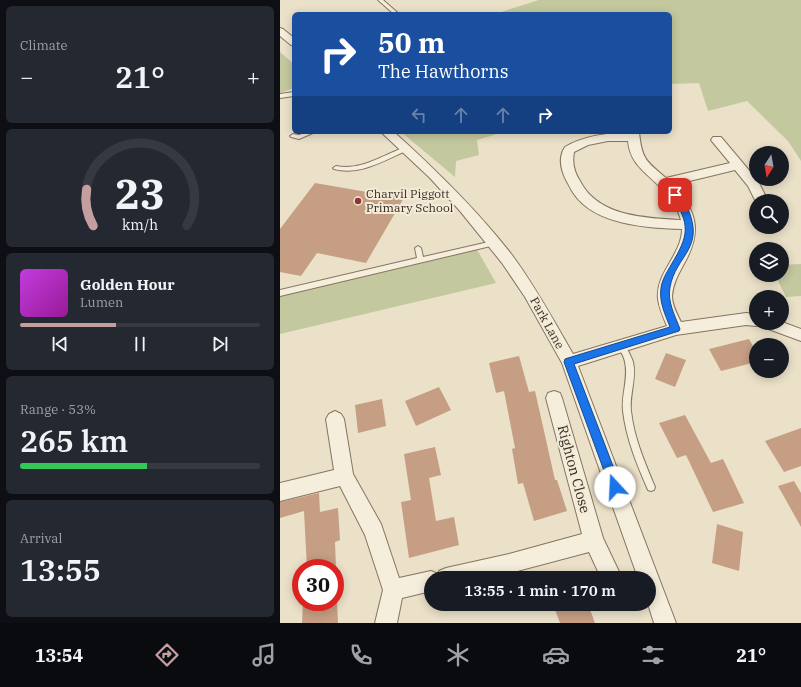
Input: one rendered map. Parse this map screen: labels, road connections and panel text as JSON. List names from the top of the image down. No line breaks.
{"streets":{"street":["Park Lane","Righton Close"]},"places":["Charvil Piggott Primary School"],"north":"bottom","page":{"tile":["Climate",["Range · 53%","265 km"],["Arrival","13:55"]],"turn":["50 m","The Hawthorns"],"heat":["−","21°","+"],"map_buttons":["+","−"],"song":["Golden Hour","Lumen"],"limit":"30","trip":"13:55 · 1 min · 170 m","tabs":["13:54","21°"],"gauge":["23","km/h"]}}
